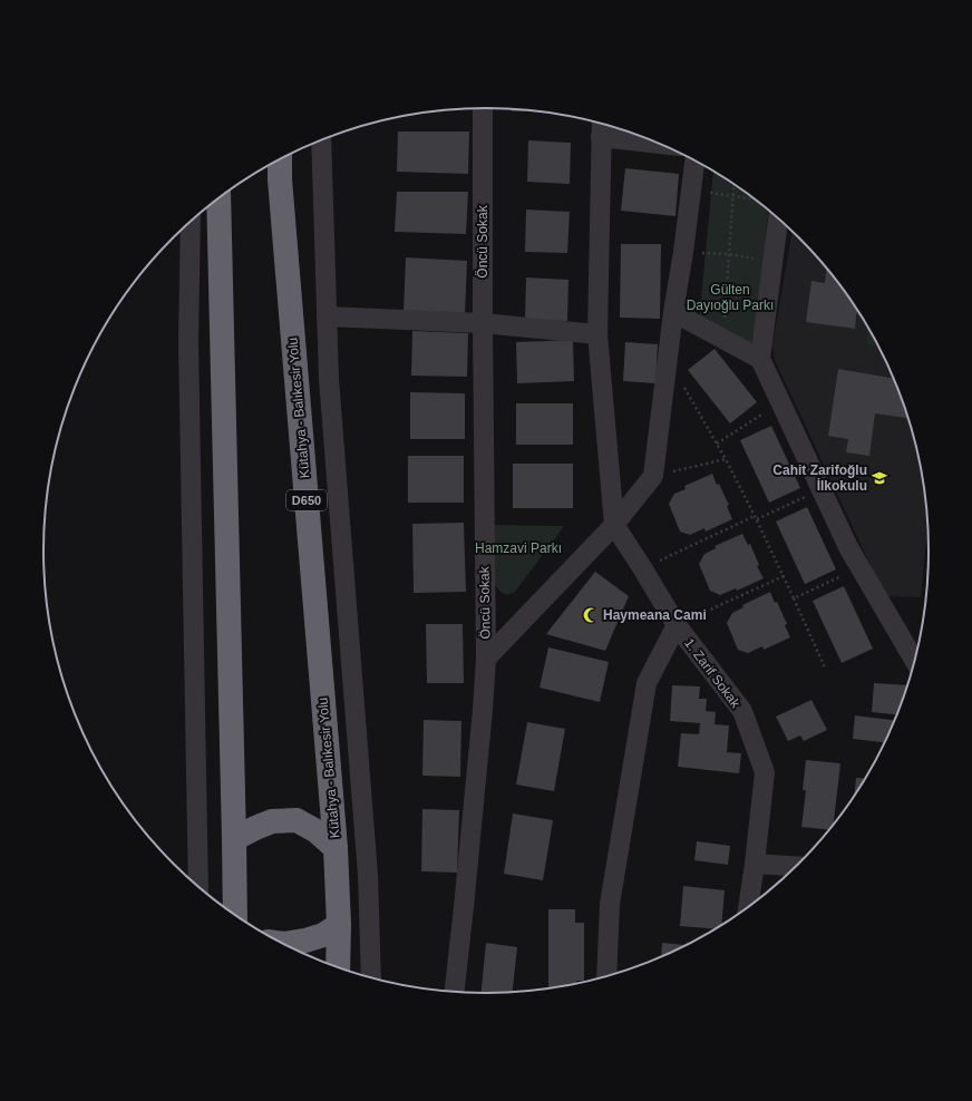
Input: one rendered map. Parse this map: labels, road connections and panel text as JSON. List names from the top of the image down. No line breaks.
{"streets":{"highway":["Kütahya - Balıkesir Yolu","D650"],"street":["Öncü Sokak","1. Zarif Sokak"]},"parks":["Gülten Dayıoğlu Parkı","Hamzavi Parkı"],"places":{"school or university":["Cahit Zarifoğlu İlkokulu"],"mosque":["Haymeana Cami"]}}
